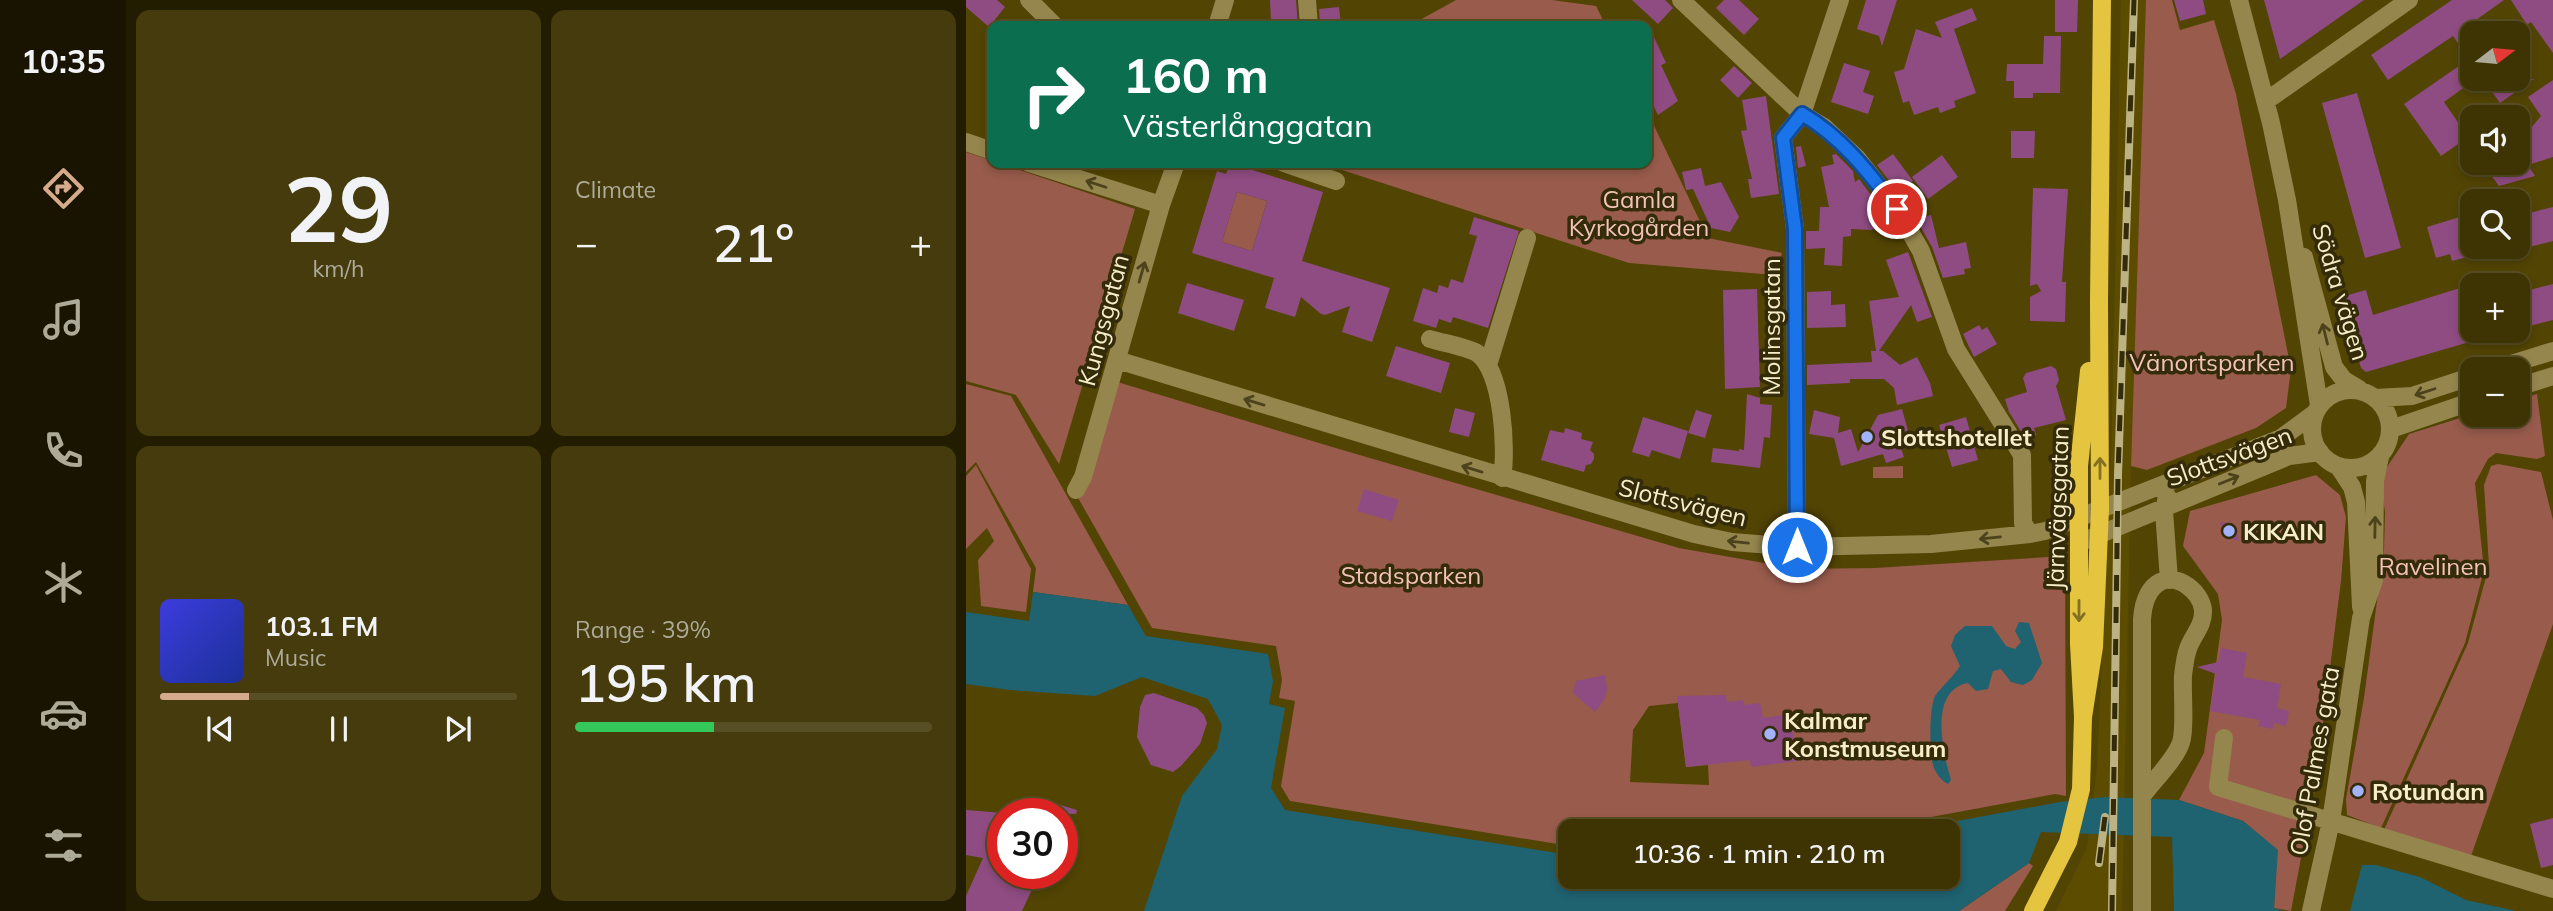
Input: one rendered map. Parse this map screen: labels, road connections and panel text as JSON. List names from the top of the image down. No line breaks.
{"streets":{"main road":["Järnvägsgatan"],"street":["Södra vägen","Kungsgatan","Molinsgatan","Slottsvägen","Olof Palmes gata"]},"crossings":[["Södra vägen","Slottsvägen"],["Södra vägen","Olof Palmes gata"],["Kungsgatan","Slottsvägen"],["Molinsgatan","Slottsvägen"],["Slottsvägen","Järnvägsgatan"],["Slottsvägen","Olof Palmes gata"]],"one_way":["Kungsgatan"],"parks":["Gamla Kyrkogården","Vänortsparken","Ravelinen","Stadsparken"],"places":["Slottshotellet","KIKAIN","Kalmar Konstmuseum","Rotundan"],"north":"right","page":{"tabs":"10:35","tile":[["29","km/h"],"Climate",["Range · 39%","195 km"]],"map_buttons":["+","−"],"turn":["160 m","Västerlånggatan"],"heat":["−","21°","+"],"song":["103.1 FM","Music"],"limit":"30","trip":"10:36 · 1 min · 210 m"}}
